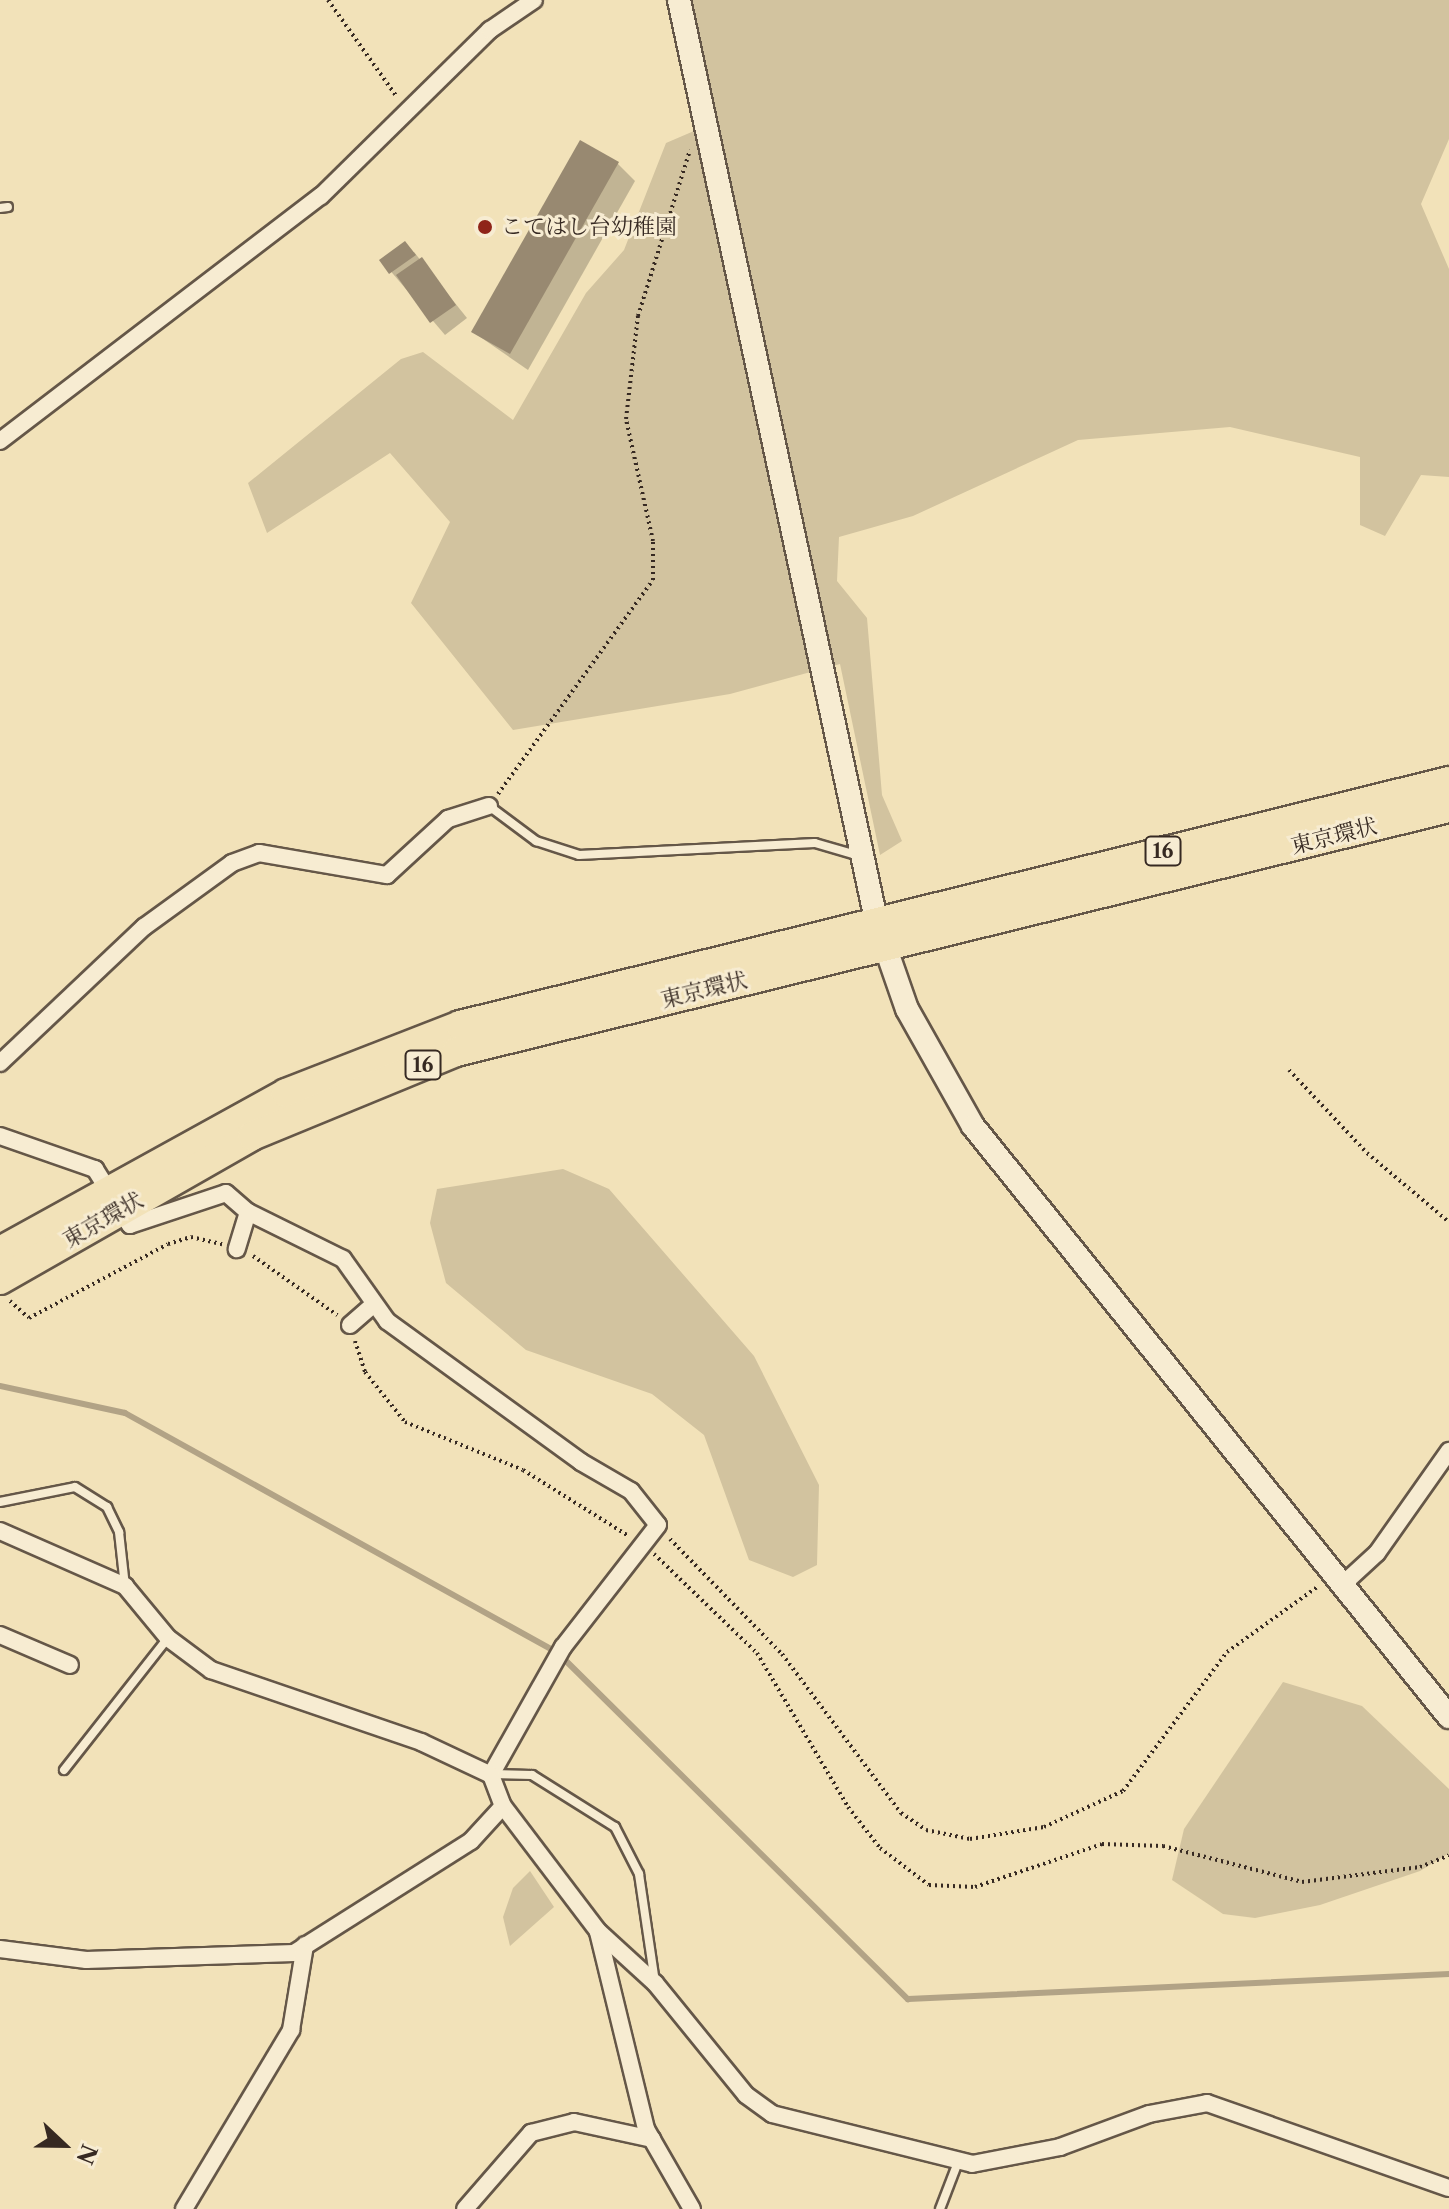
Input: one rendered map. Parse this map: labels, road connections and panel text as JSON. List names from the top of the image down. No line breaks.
{"streets":{"highway":["東京環状","16"]},"places":["こてはし台幼稚園"],"north":"right"}
